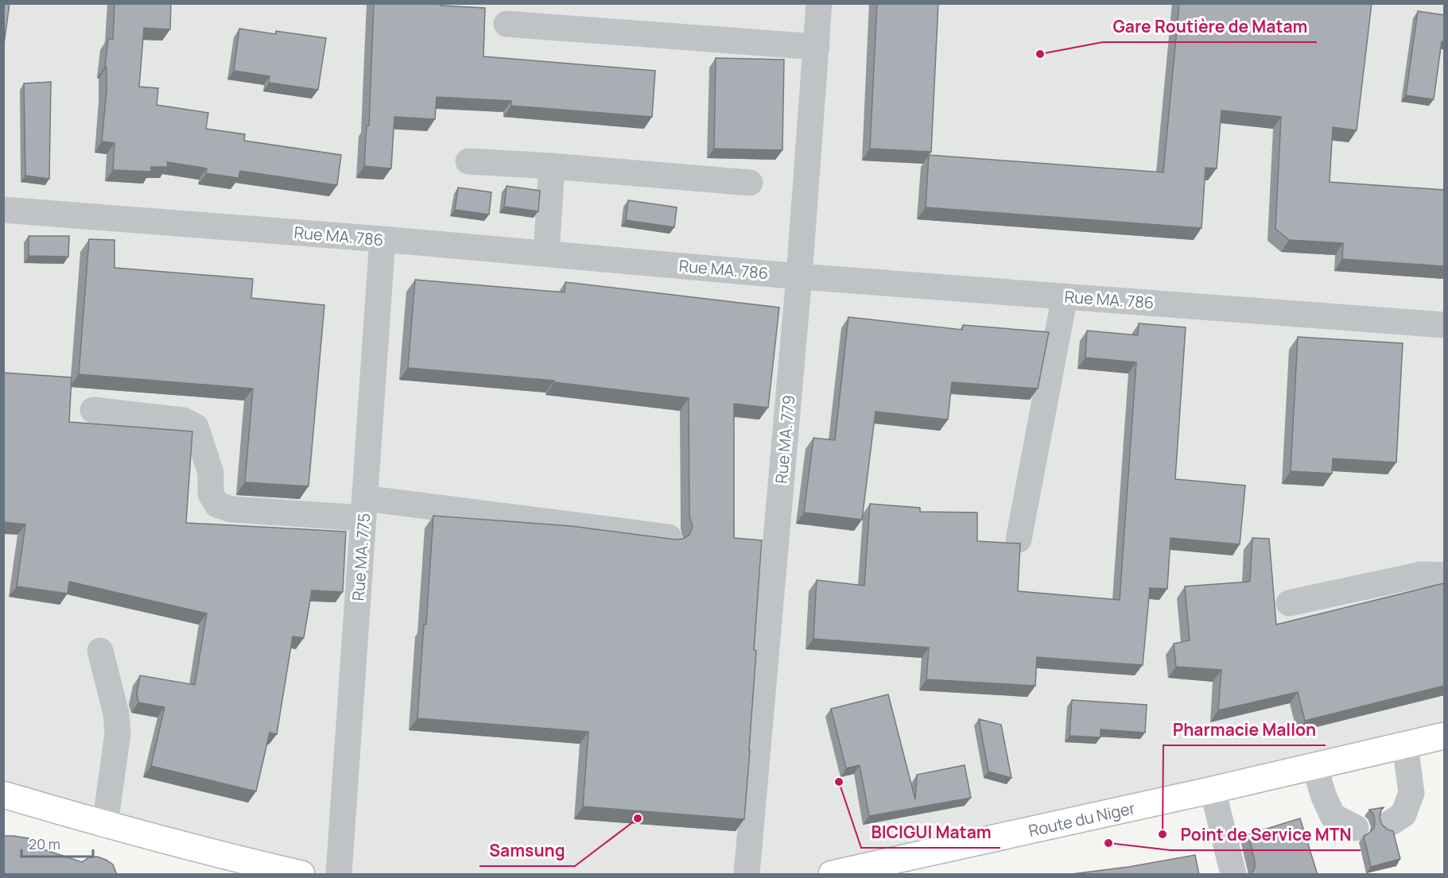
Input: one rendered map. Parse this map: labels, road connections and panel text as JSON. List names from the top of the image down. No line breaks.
{"streets":{"main road":["Route du Niger"],"street":["Rue MA. 786","Rue MA. 779","Rue MA. 775"]},"crossings":[["Rue MA. 786","Rue MA. 779"],["Rue MA. 786","Rue MA. 775"]],"places":["Gare Routière de Matam","BICIGUI Matam","Samsung","Pharmacie Mallon","Point de Service MTN"],"scale_bar":"20 m"}
